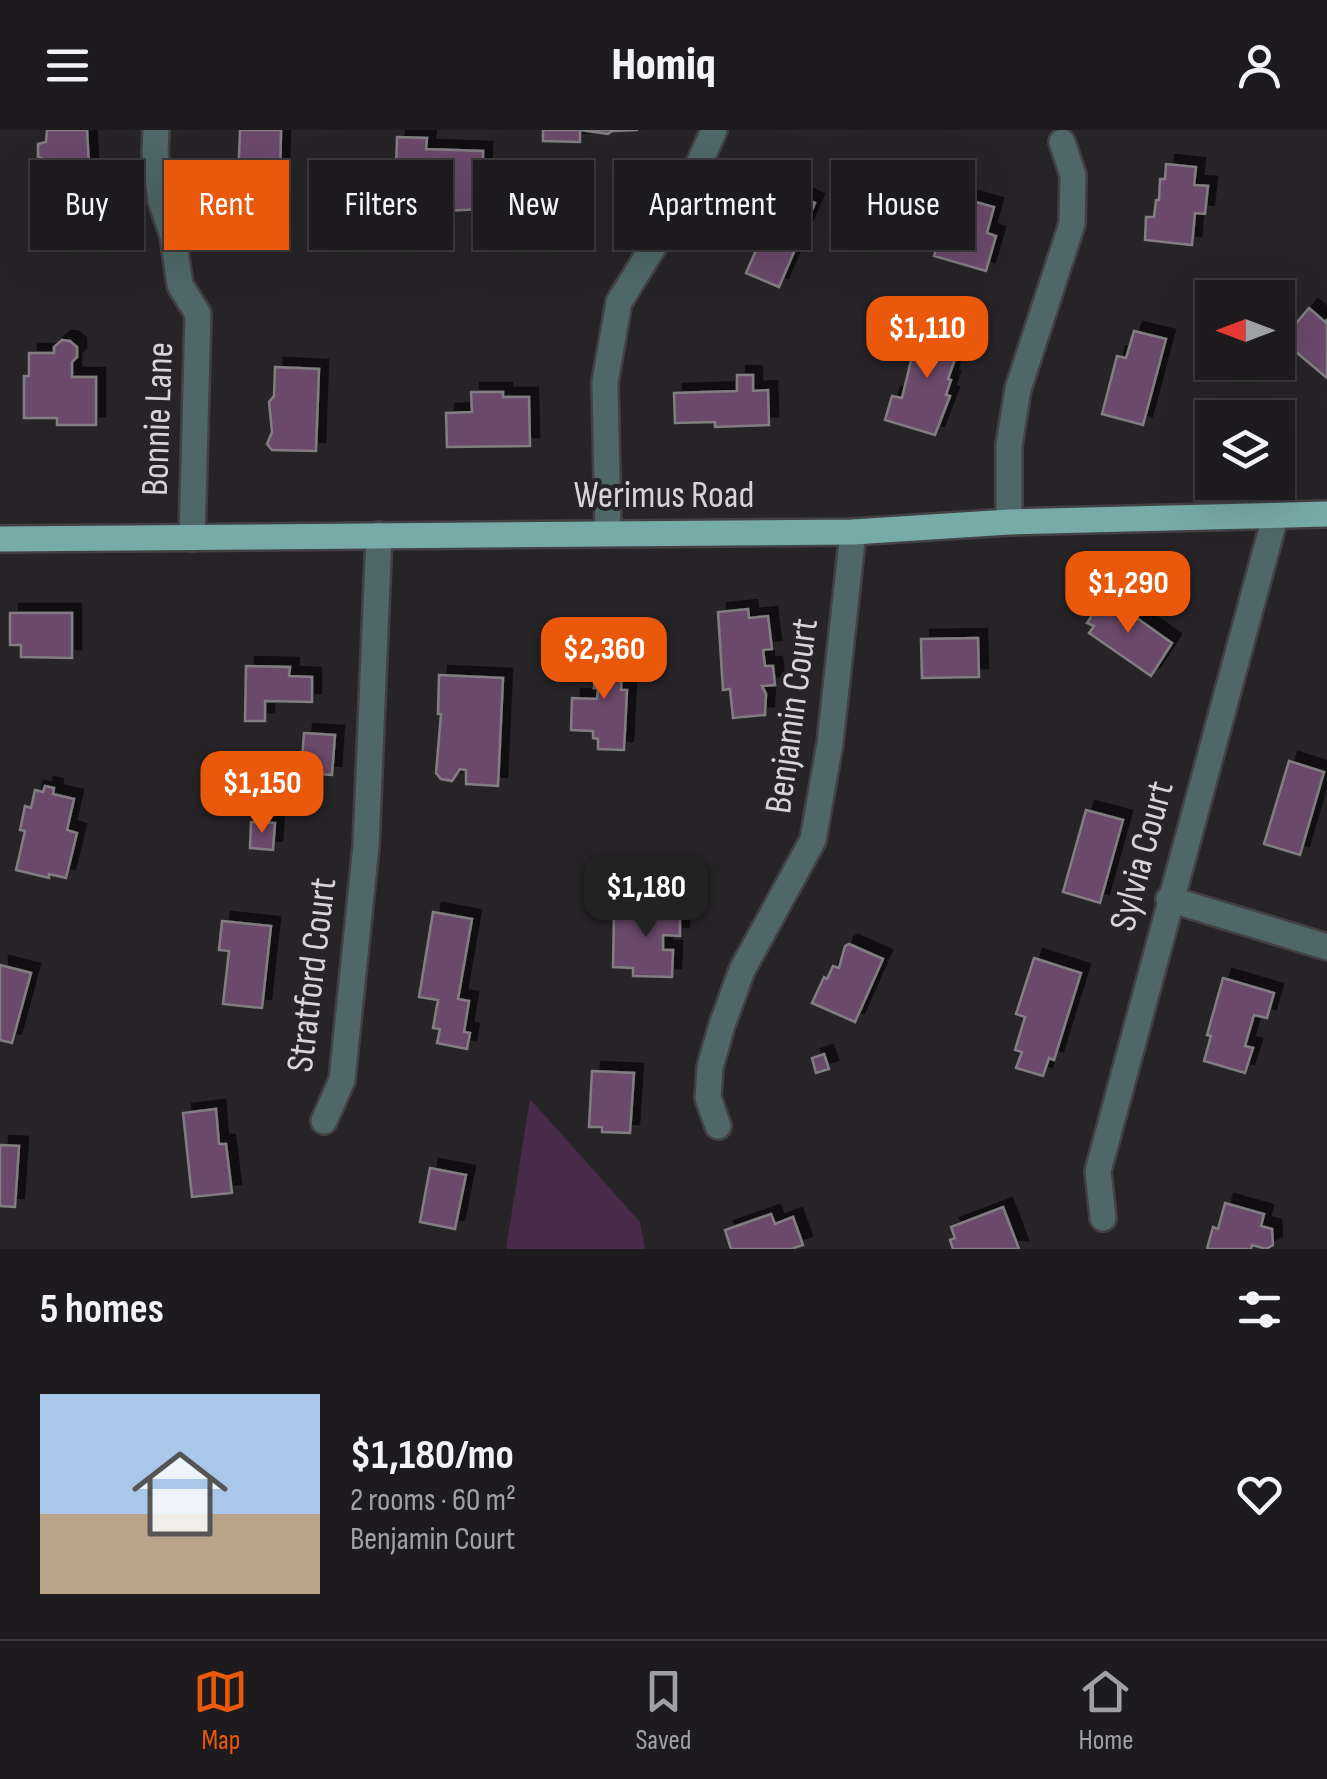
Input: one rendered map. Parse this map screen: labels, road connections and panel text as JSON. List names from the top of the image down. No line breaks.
{"streets":{"main road":["Werimus Road"],"street":["Bonnie Lane","Benjamin Court","Sylvia Court","Stratford Court"]},"crossings":[["Bonnie Lane","Werimus Road"],["Werimus Road","Benjamin Court"],["Werimus Road","Sylvia Court"],["Werimus Road","Stratford Court"]],"north":"left","page":{"header":"Homiq","chip":["Buy","Rent","Filters","New","Apartment","House"],"price":["$1,110","$1,290","$2,360","$1,150","$1,180"],"heading":"5 homes","list":[{"name":"$1,180/mo","note":"2 rooms · 60 m² · Benjamin Court"}],"tabs":["Map","Saved","Home"]}}
